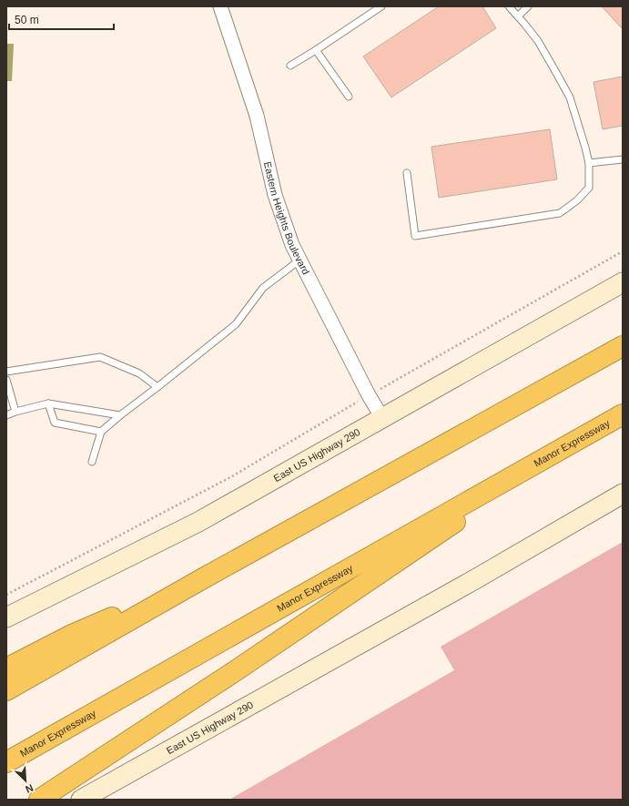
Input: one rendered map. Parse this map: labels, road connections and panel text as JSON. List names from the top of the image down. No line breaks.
{"streets":{"highway":["Manor Expressway"],"main road":["East US Highway 290"],"street":["Eastern Heights Boulevard"]},"crossings":[["Eastern Heights Boulevard","East US Highway 290"]],"scale_bar":"50 m","north":"bottom right"}
